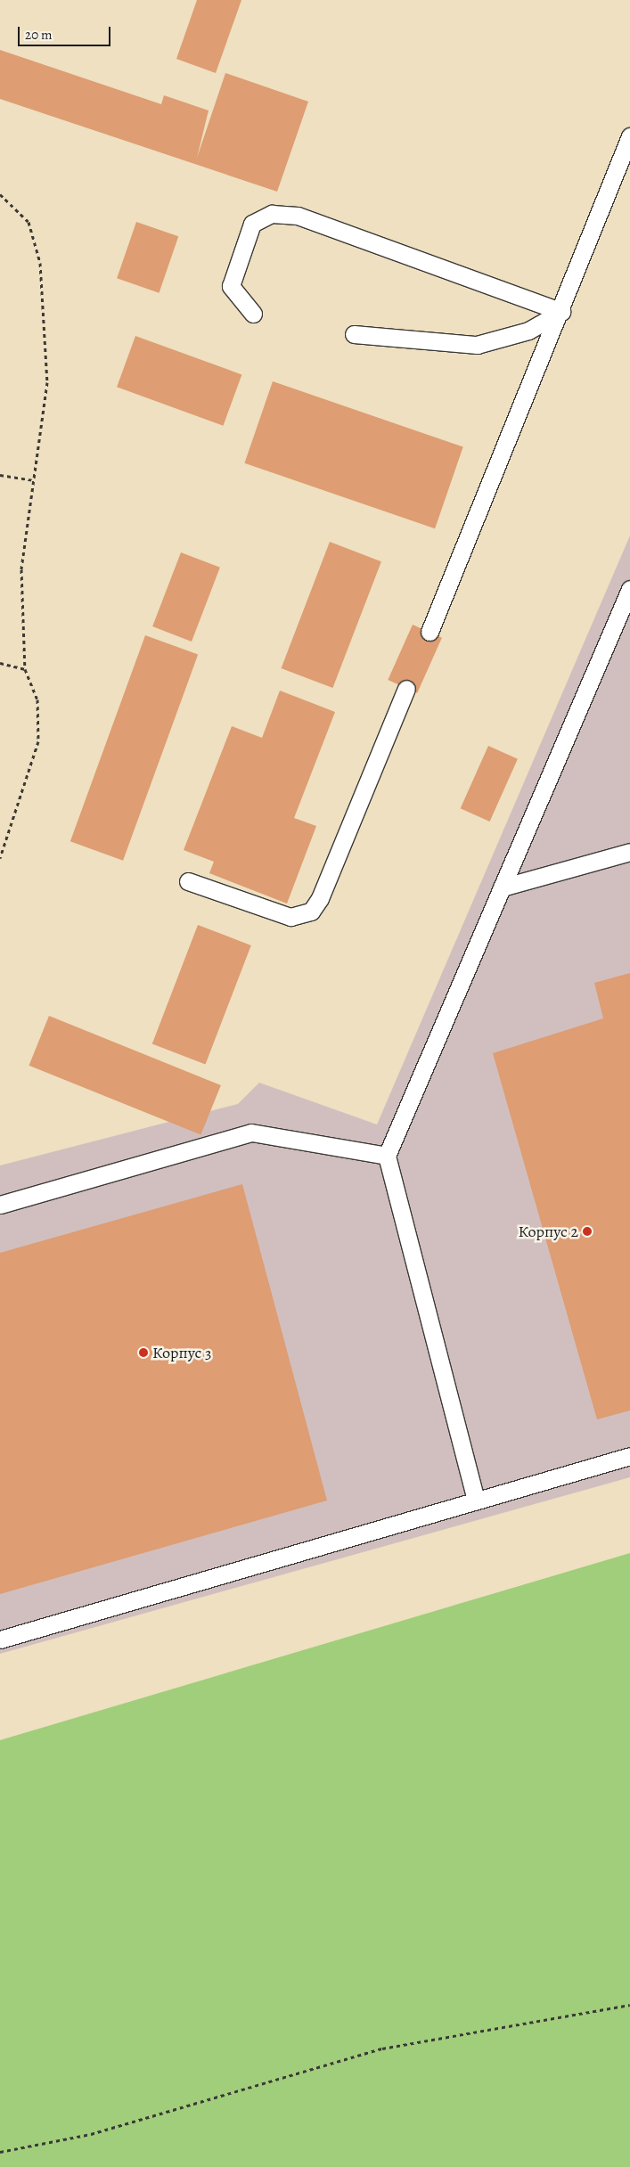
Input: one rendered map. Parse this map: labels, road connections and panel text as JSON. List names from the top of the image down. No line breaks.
{"places":["Корпус 2","Корпус 3"],"scale_bar":"20 m"}
